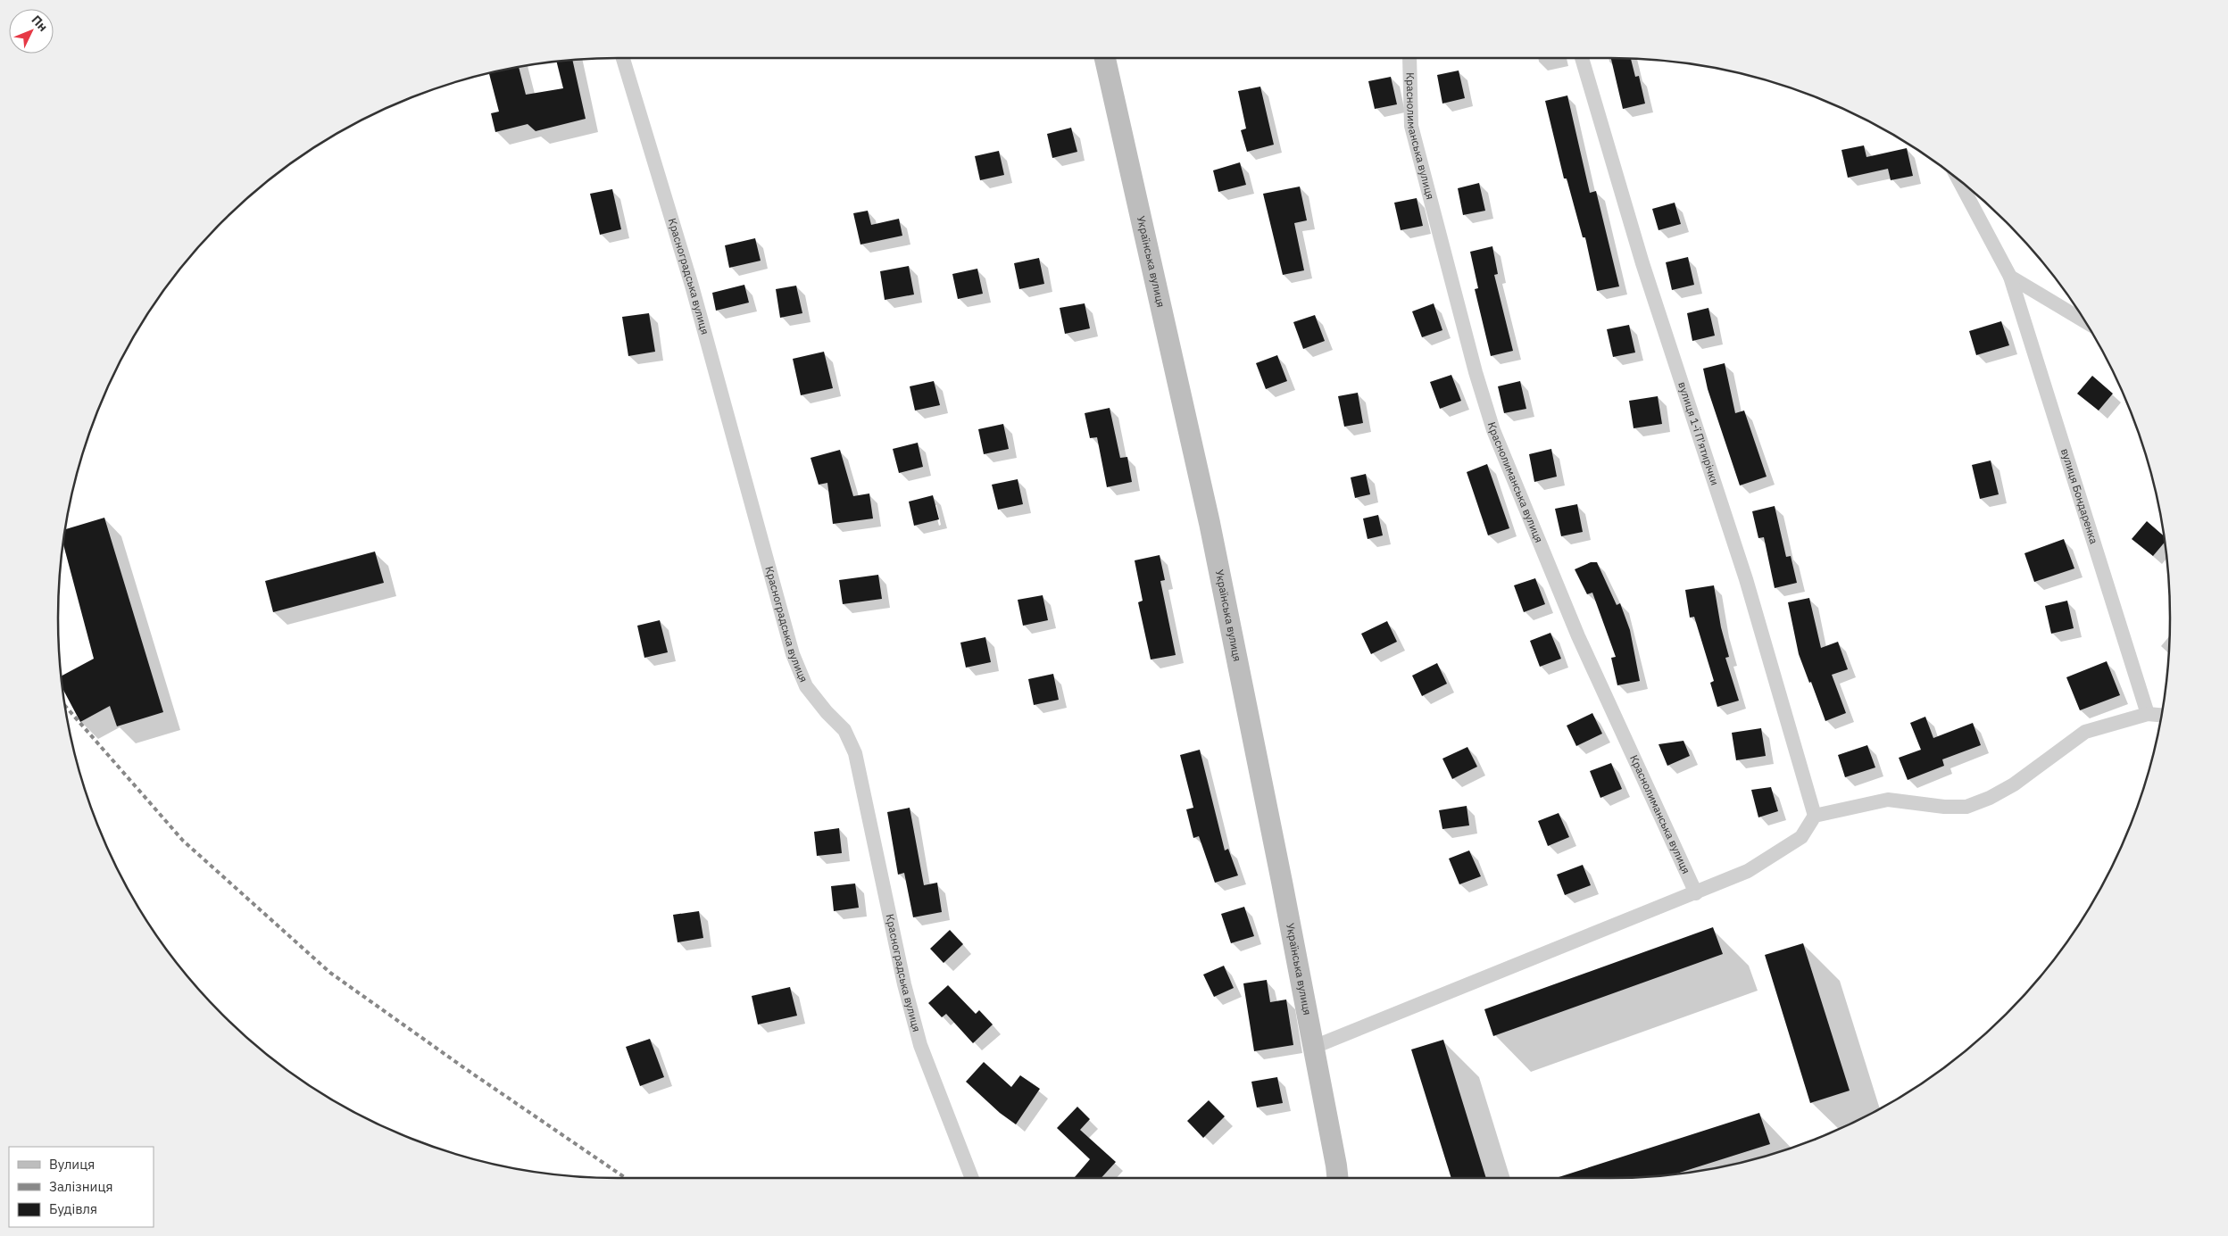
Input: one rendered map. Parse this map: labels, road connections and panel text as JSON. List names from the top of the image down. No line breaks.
{"streets":{"street":["Краснолиманська вулиця","Українська вулиця","Красноградська вулиця","вулиця 1-ї П'ятирічки","вулиця Бондаренка"]},"legend":["Вулиця","Залізниця","Будівля"],"north":"top right"}
